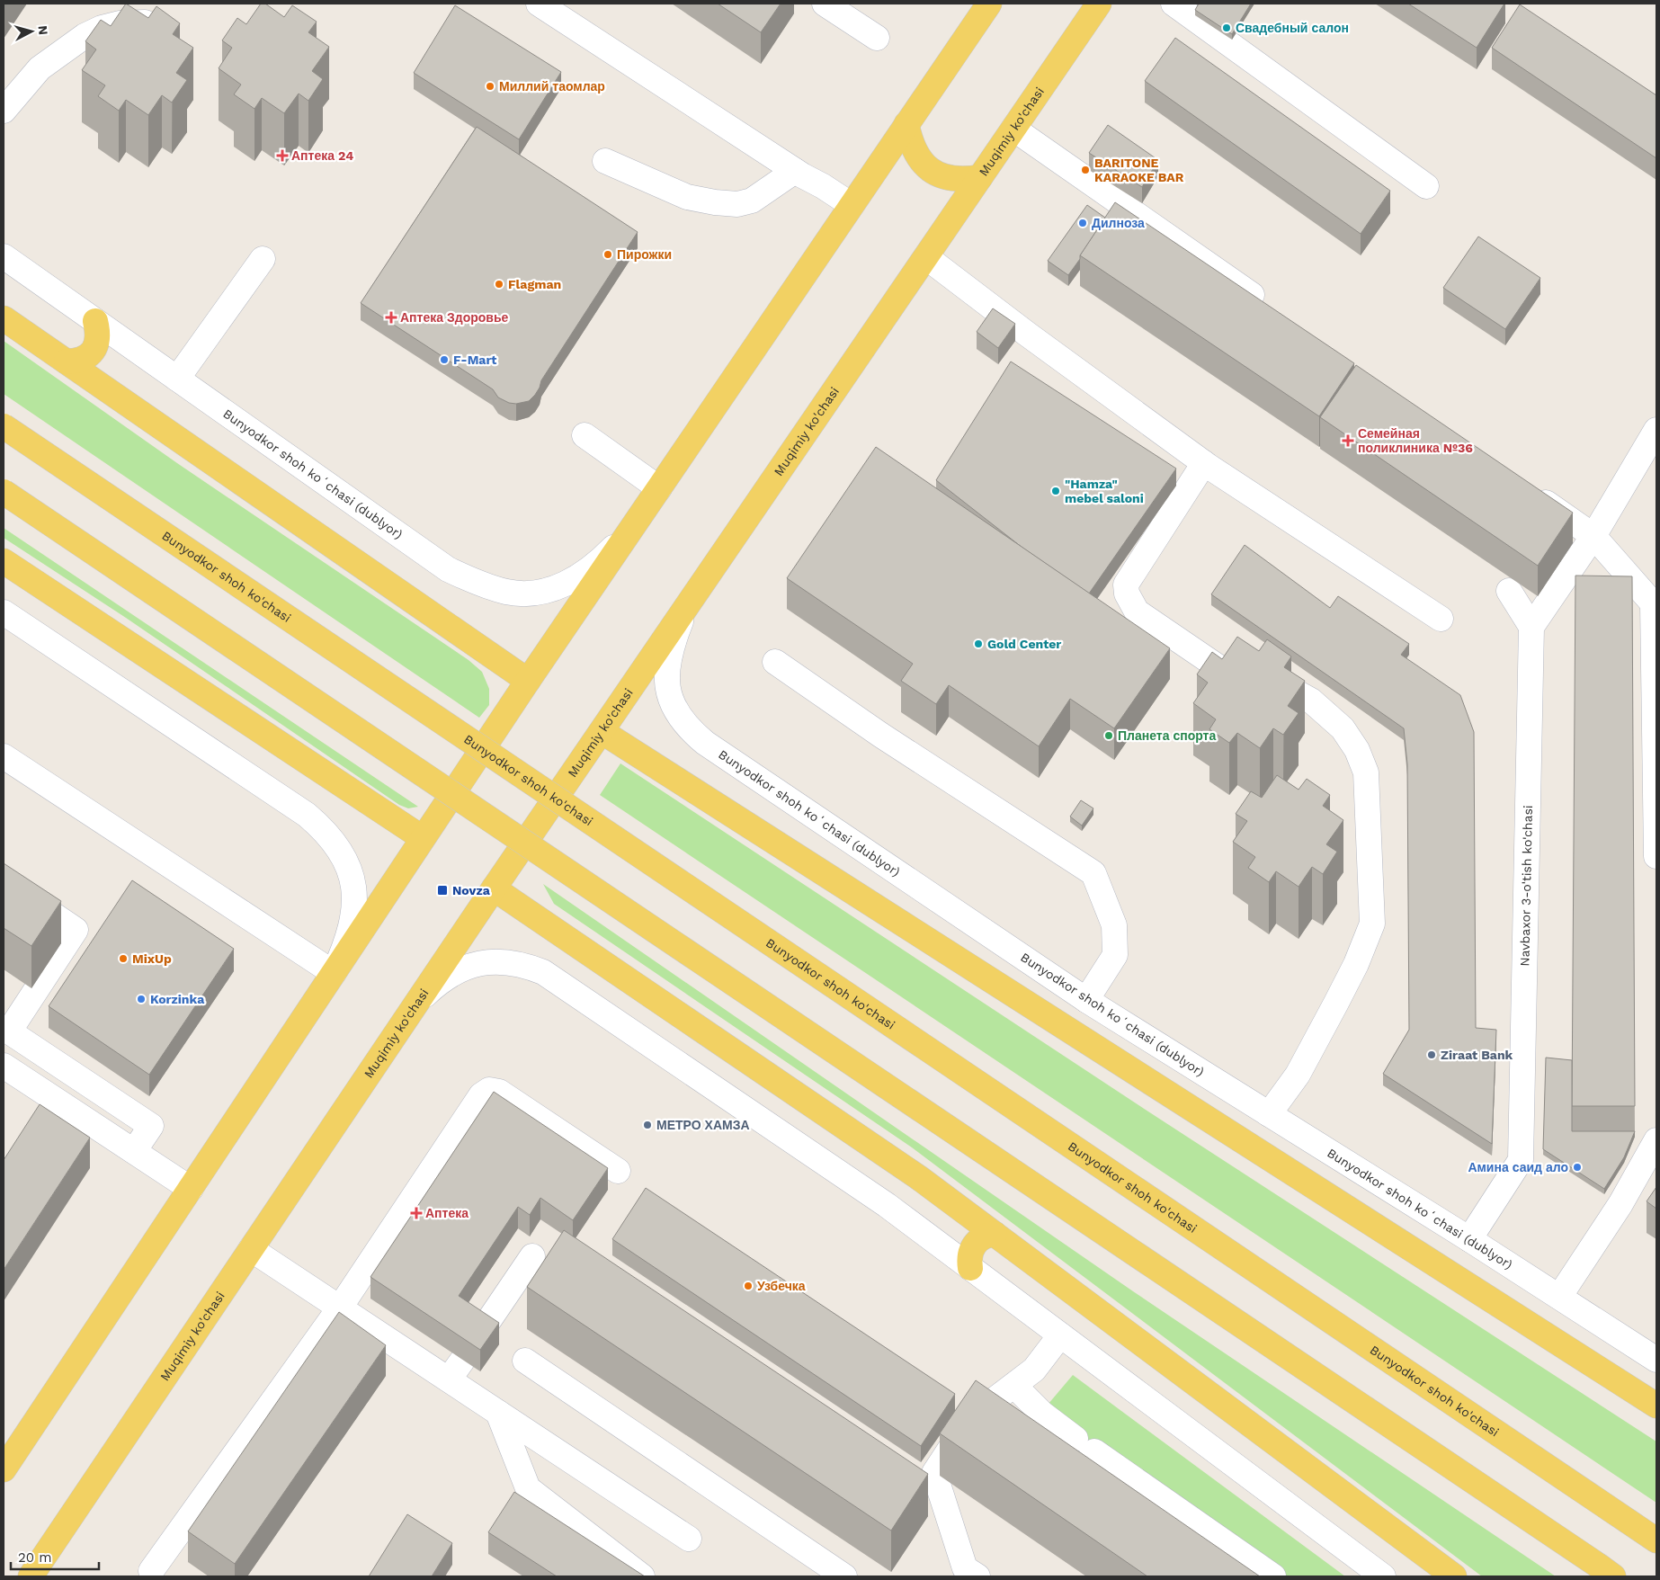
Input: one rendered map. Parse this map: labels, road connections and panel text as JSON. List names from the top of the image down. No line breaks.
{"streets":{"main road":["Muqimiy ko'chasi","Bunyodkor shoh ko'chasi"],"street":["Bunyodkor shoh koʻchasi (dublyor)","Navbaxor 3-o'tish ko'chasi"]},"crossings":[["Muqimiy ko'chasi","Bunyodkor shoh koʻchasi (dublyor)"],["Bunyodkor shoh koʻchasi (dublyor)","Navbaxor 3-o'tish ko'chasi"]],"places":{"other":["Свадебный салон","Миллий таомлар","BARITONE KARAOKE BAR","Дилноза","Пирожки","Flagman","F-Mart","\"Hamza\" mebel saloni","Gold Center","Планета спорта","MixUp","Korzinka","Ziraat Bank","МЕТРО ХАМЗА","Амина саид ало","Узбечка"],"health":["Аптека 24","Аптека Здоровье","Семейная поликлиника №36","Аптека"],"transit":["Novza"]},"scale_bar":"20 m","north":"right"}
